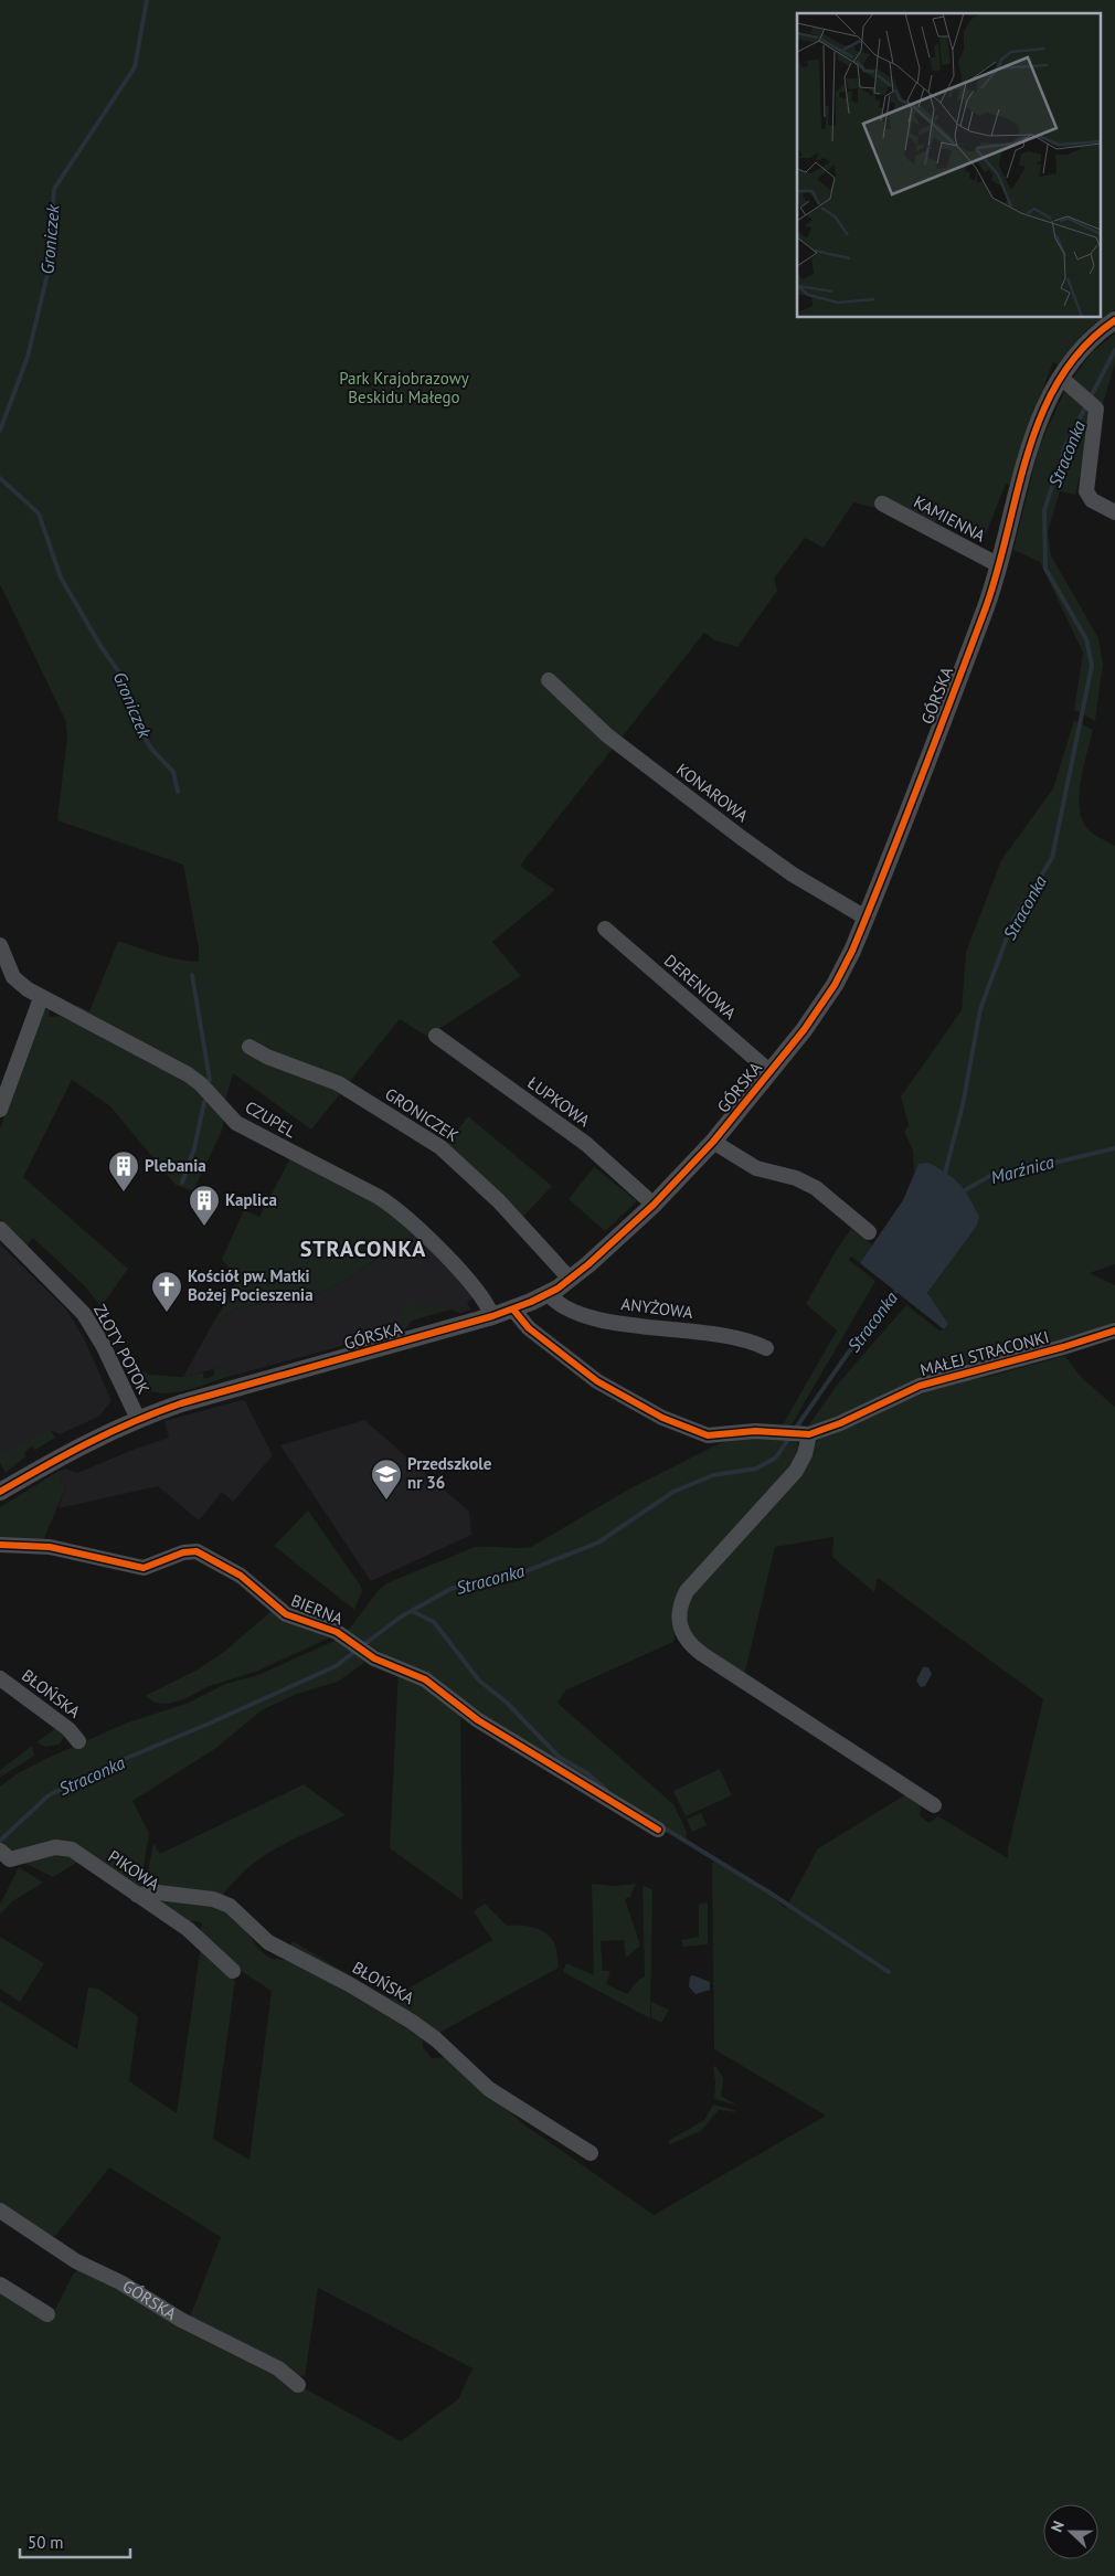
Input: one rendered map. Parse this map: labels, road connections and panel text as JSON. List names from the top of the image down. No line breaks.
{"streets":{"street":["KAMIENNA","GÓRSKA","KONAROWA","DERENIOWA","ŁUPKOWA","GRONICZEK","CZUPEL","ANYŻOWA","ZŁOTY POTOK","MAŁEJ STRACONKI","BIERNA","BŁOŃSKA","PIKOWA"]},"crossings":[["KAMIENNA","GÓRSKA"],["GÓRSKA","KONAROWA"],["GÓRSKA","DERENIOWA"],["GÓRSKA","ŁUPKOWA"],["GÓRSKA","GRONICZEK"],["GÓRSKA","CZUPEL"],["GÓRSKA","ANYŻOWA"],["GÓRSKA","ZŁOTY POTOK"],["GÓRSKA","MAŁEJ STRACONKI"],["BŁOŃSKA","PIKOWA"]],"districts":["STRACONKA"],"water":["Groniczek","Straconka","Marźnica"],"parks":["Park Krajobrazowy Beskidu Małego"],"places":{"building":["Plebania","Kaplica"],"church":["Kościół pw. Matki Bożej Pocieszenia"],"school or university":["Przedszkole nr 36"]},"scale_bar":"50 m","north":"left"}
